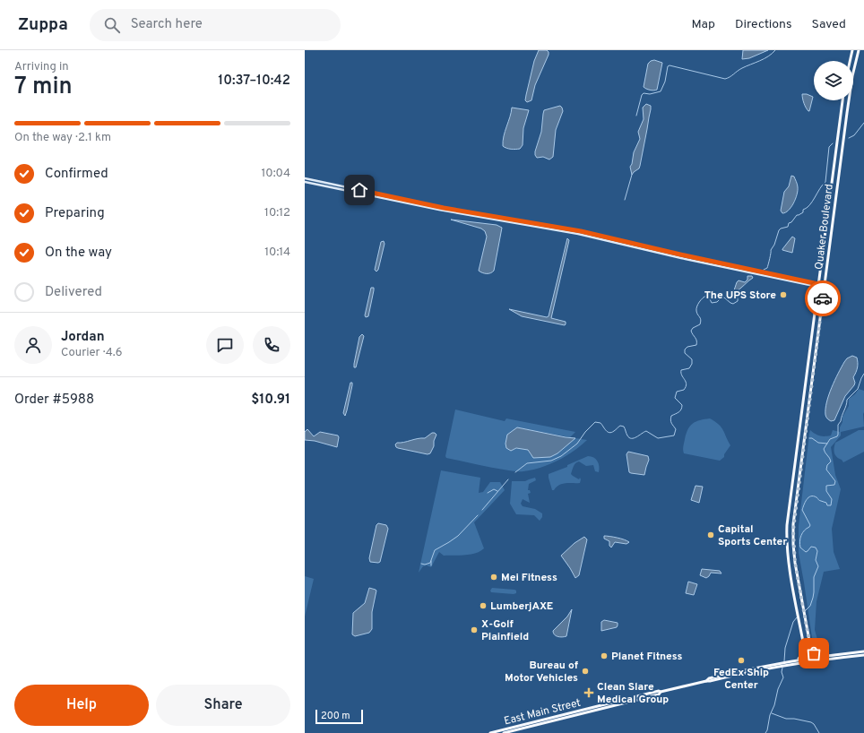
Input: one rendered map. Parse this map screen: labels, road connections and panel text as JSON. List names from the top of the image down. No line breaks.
{"streets":{"main road":["Quaker Boulevard","East Main Street"]},"crossings":[["Quaker Boulevard","East Main Street"]],"places":{"other":["The UPS Store","Capital Sports Center","Mei Fitness","LumberjAXE","X-Golf Plainfield","Planet Fitness","FedEx Ship Center","Bureau of Motor Vehicles"],"health":["Clean Slare Medical Group"]},"scale_bar":"200 m","page":{"header":"Zuppa","search":"Search here","nav":["Map","Directions","Saved"],"heading":["7 min","Arriving in","10:37–10:42"],"panel":["Jordan","Courier · 4.6","Order #5988","$10.91"],"bar":"On the way · 2.1 km","list":[["Confirmed","10:04"],["Preparing","10:12"],["On the way","10:14"],"Delivered"],"buttons":["Help","Share"],"scale":"200 m"}}
